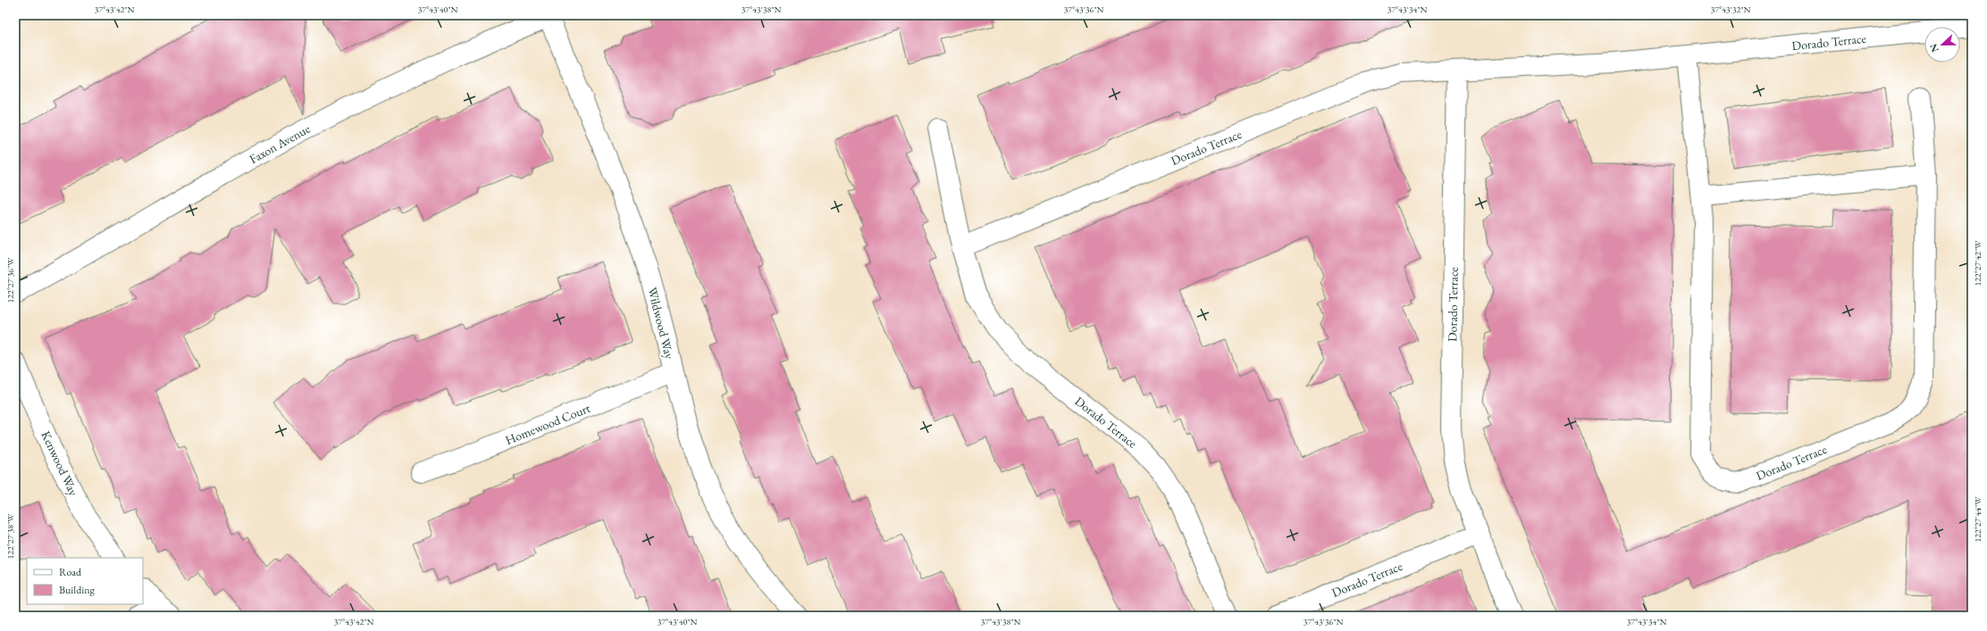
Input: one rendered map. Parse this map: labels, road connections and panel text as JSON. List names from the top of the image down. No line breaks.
{"streets":{"street":["Dorado Terrace","Faxon Avenue","Wildwood Way","Homewood Court","Kenwood Way"]},"crossings":[["Faxon Avenue","Wildwood Way"],["Wildwood Way","Homewood Court"]],"legend":["Road","Building"],"north":"left","coordinates":["37°43'42\"N","37°43'40\"N","37°43'38\"N","37°43'36\"N","37°43'34\"N","37°43'32\"N","122°27'42\"W","122°27'36\"W","122°27'44\"W","122°27'38\"W"]}
